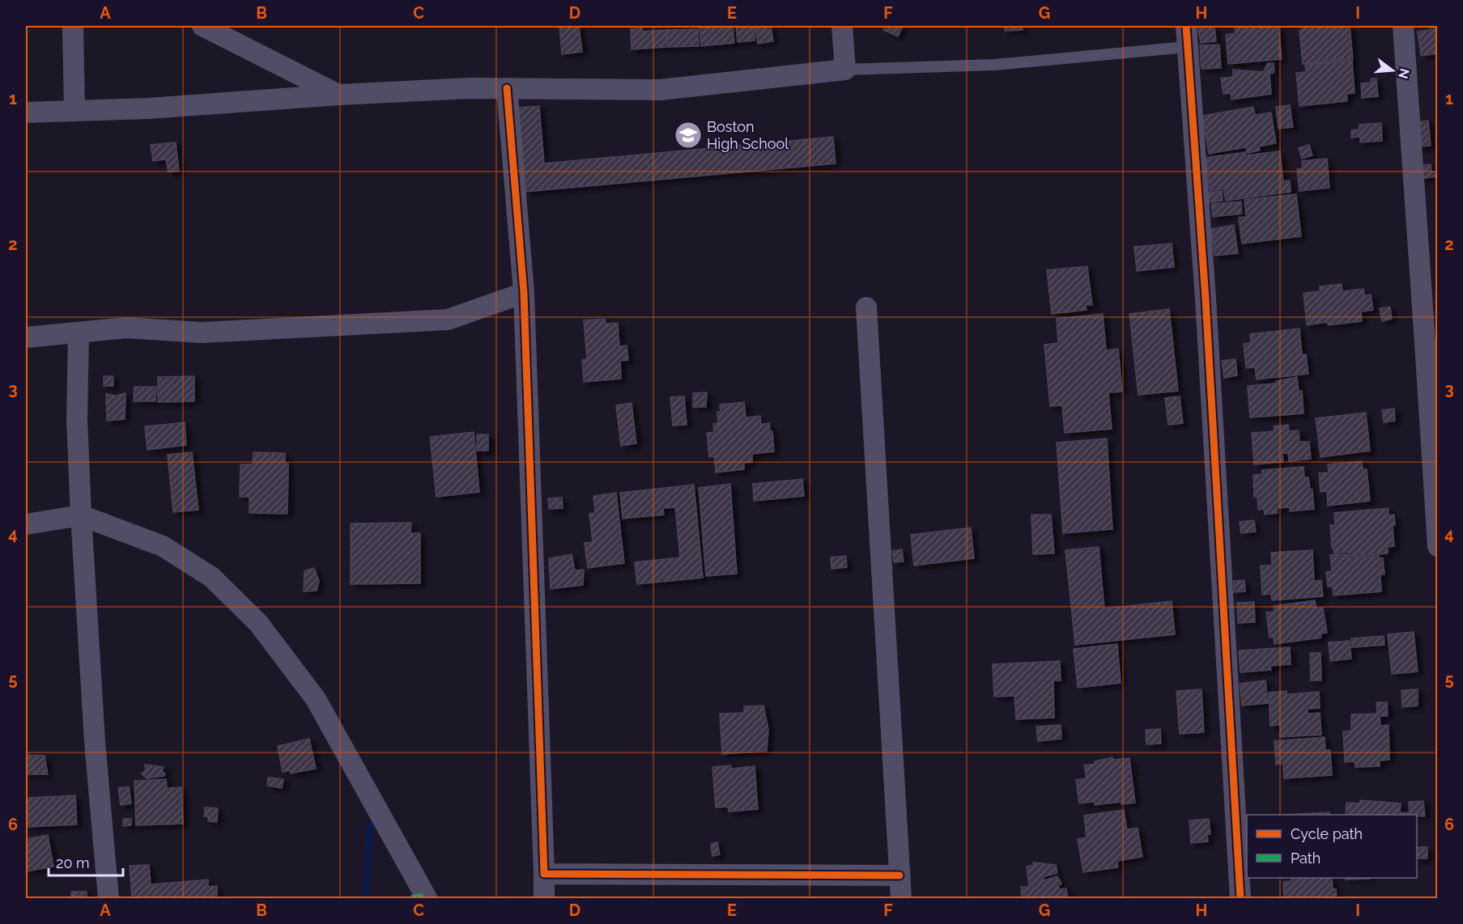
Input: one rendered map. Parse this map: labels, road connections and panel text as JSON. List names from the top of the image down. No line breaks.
{"places":{"school or university":["Boston High School"]},"legend":["Cycle path","Path"],"scale_bar":"20 m","north":"right","grid":{"columns":["A","B","C","D","E","F","G","H","I"],"rows":["1","2","3","4","5","6"]}}
